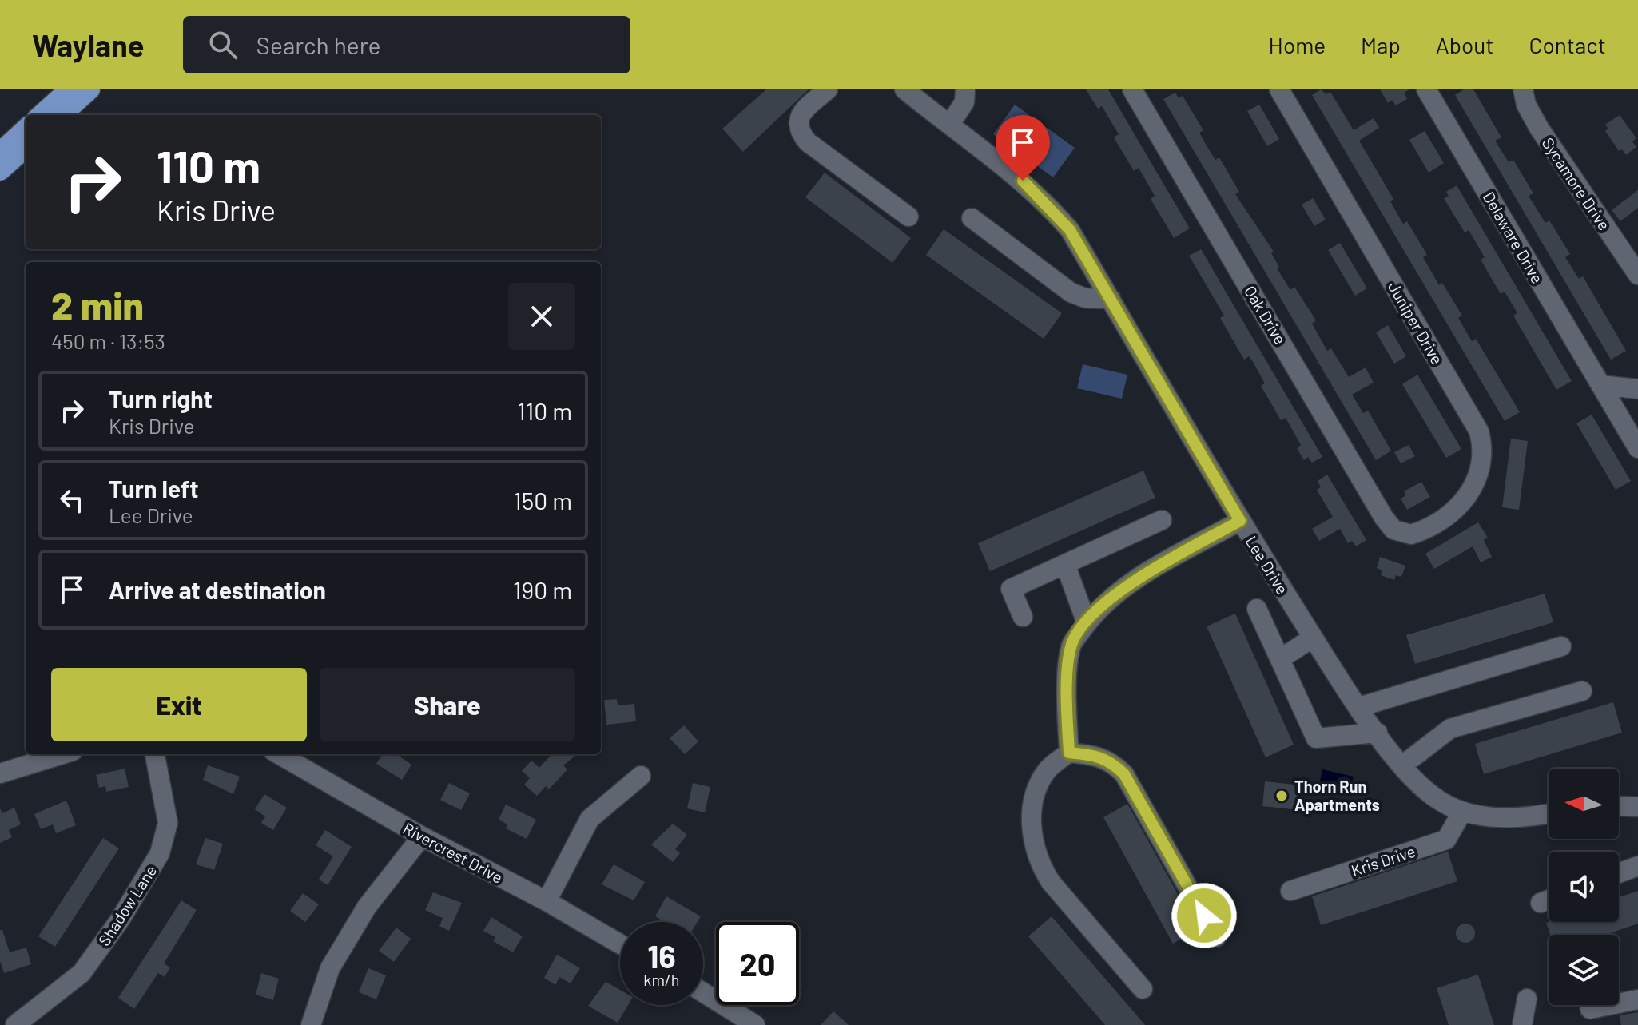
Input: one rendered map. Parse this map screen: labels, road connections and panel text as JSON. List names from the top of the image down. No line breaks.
{"streets":{"street":["Sycamore Drive","Delaware Drive","Oak Drive","Juniper Drive","Lee Drive","Rivercrest Drive","Kris Drive","Shadow Lane"]},"crossings":[["Oak Drive","Juniper Drive"],["Lee Drive","Kris Drive"]],"places":["Thorn Run Apartments"],"north":"left","page":{"header":"Waylane","search":"Search here","nav":["Home","Map","About","Contact"],"turn":["110 m","Kris Drive"],"heading":["2 min","450 m · 13:53"],"list":[{"name":"Turn right","note":"Kris Drive","value":"110 m"},{"name":"Turn left","note":"Lee Drive","value":"150 m"},{"name":"Arrive at destination","value":"190 m"}],"buttons":["Exit","Share"],"speed":"16 km/h","limit":"20"}}
